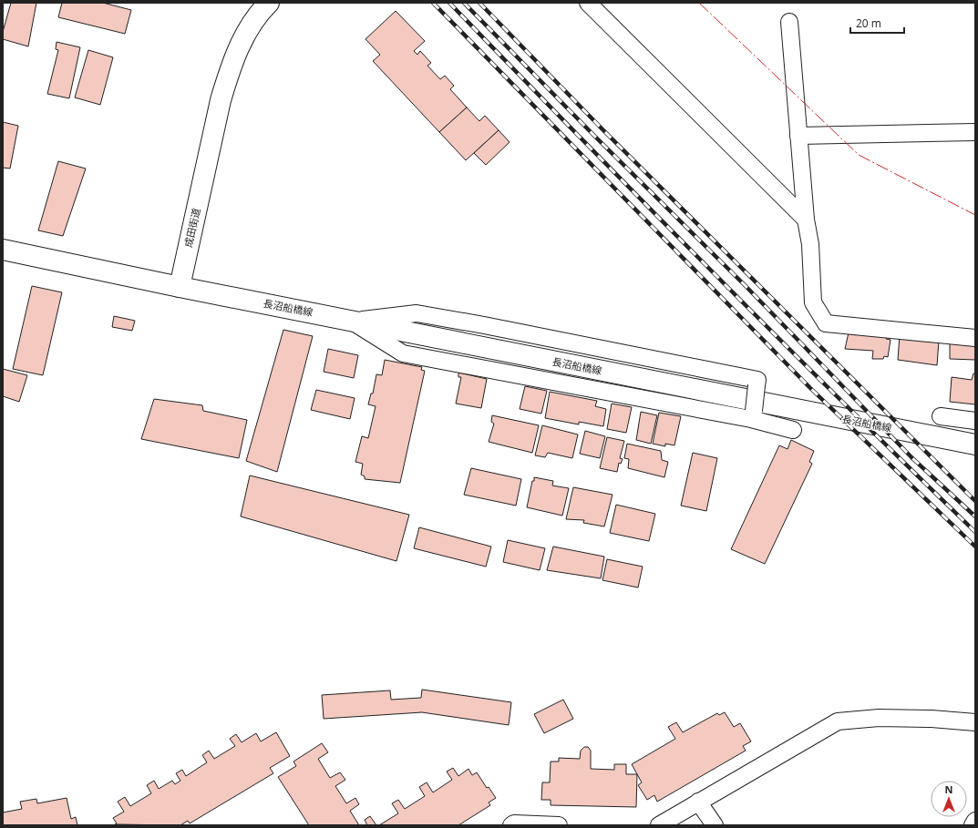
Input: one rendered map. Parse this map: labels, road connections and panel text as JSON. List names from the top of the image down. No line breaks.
{"streets":{"main road":["成田街道","長沼船橋線"]},"crossings":[["成田街道","長沼船橋線"]],"scale_bar":"20 m","north":"top"}
